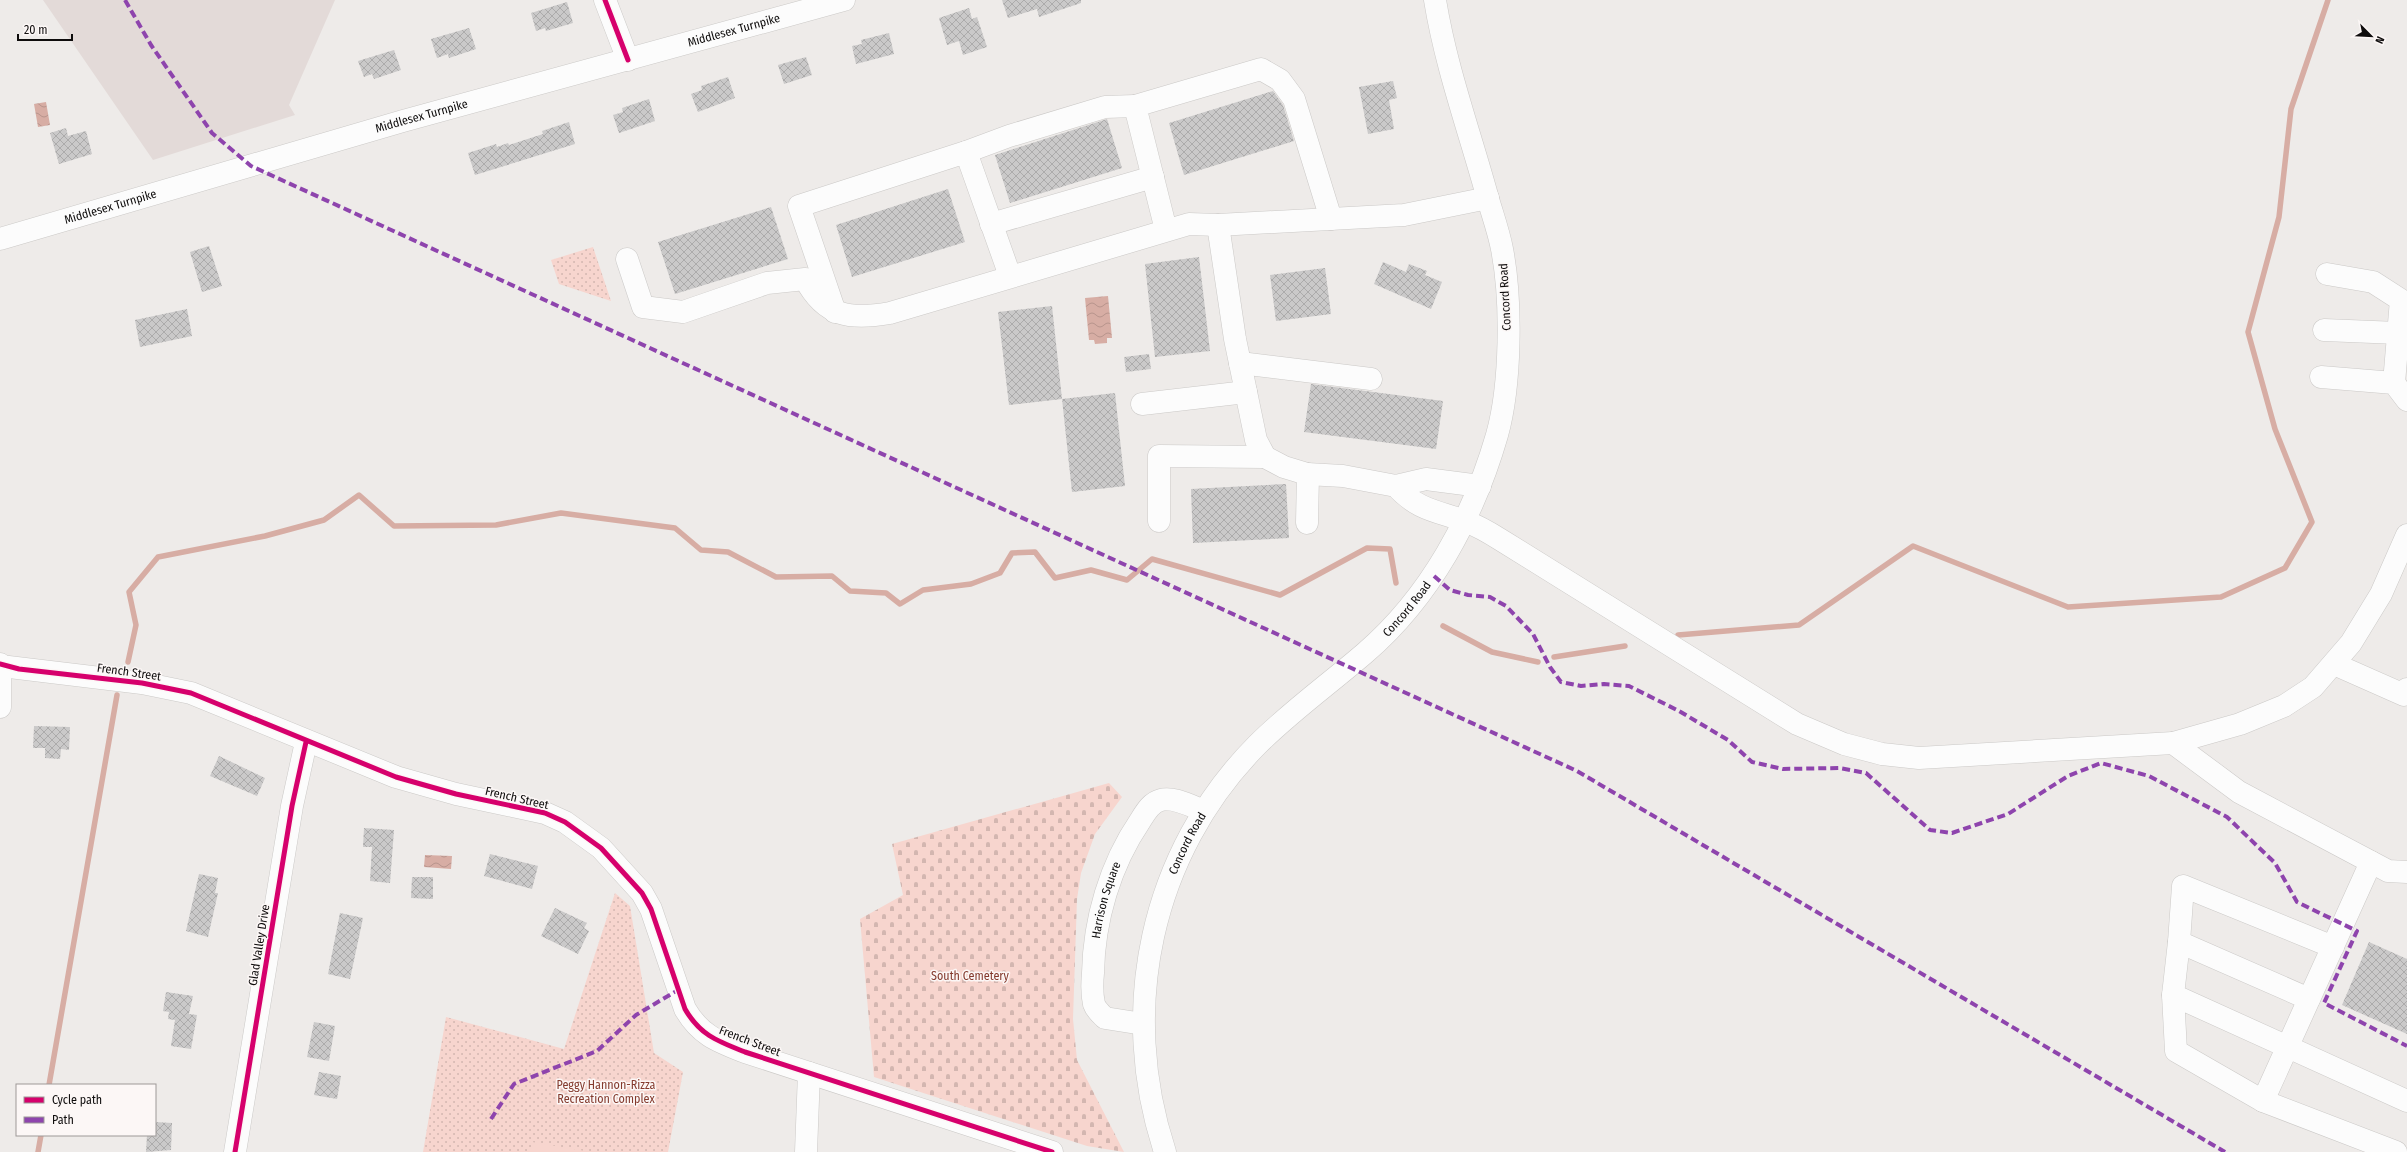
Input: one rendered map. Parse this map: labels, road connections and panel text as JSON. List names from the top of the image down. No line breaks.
{"streets":{"main road":["Middlesex Turnpike","Concord Road","French Street","Harrison Square","Glad Valley Drive"]},"crossings":[["Concord Road","Harrison Square"],["French Street","Glad Valley Drive"]],"parks":["South Cemetery","Peggy Hannon-Rizza Recreation Complex"],"legend":["Cycle path","Path"],"scale_bar":"20 m","north":"bottom right"}
